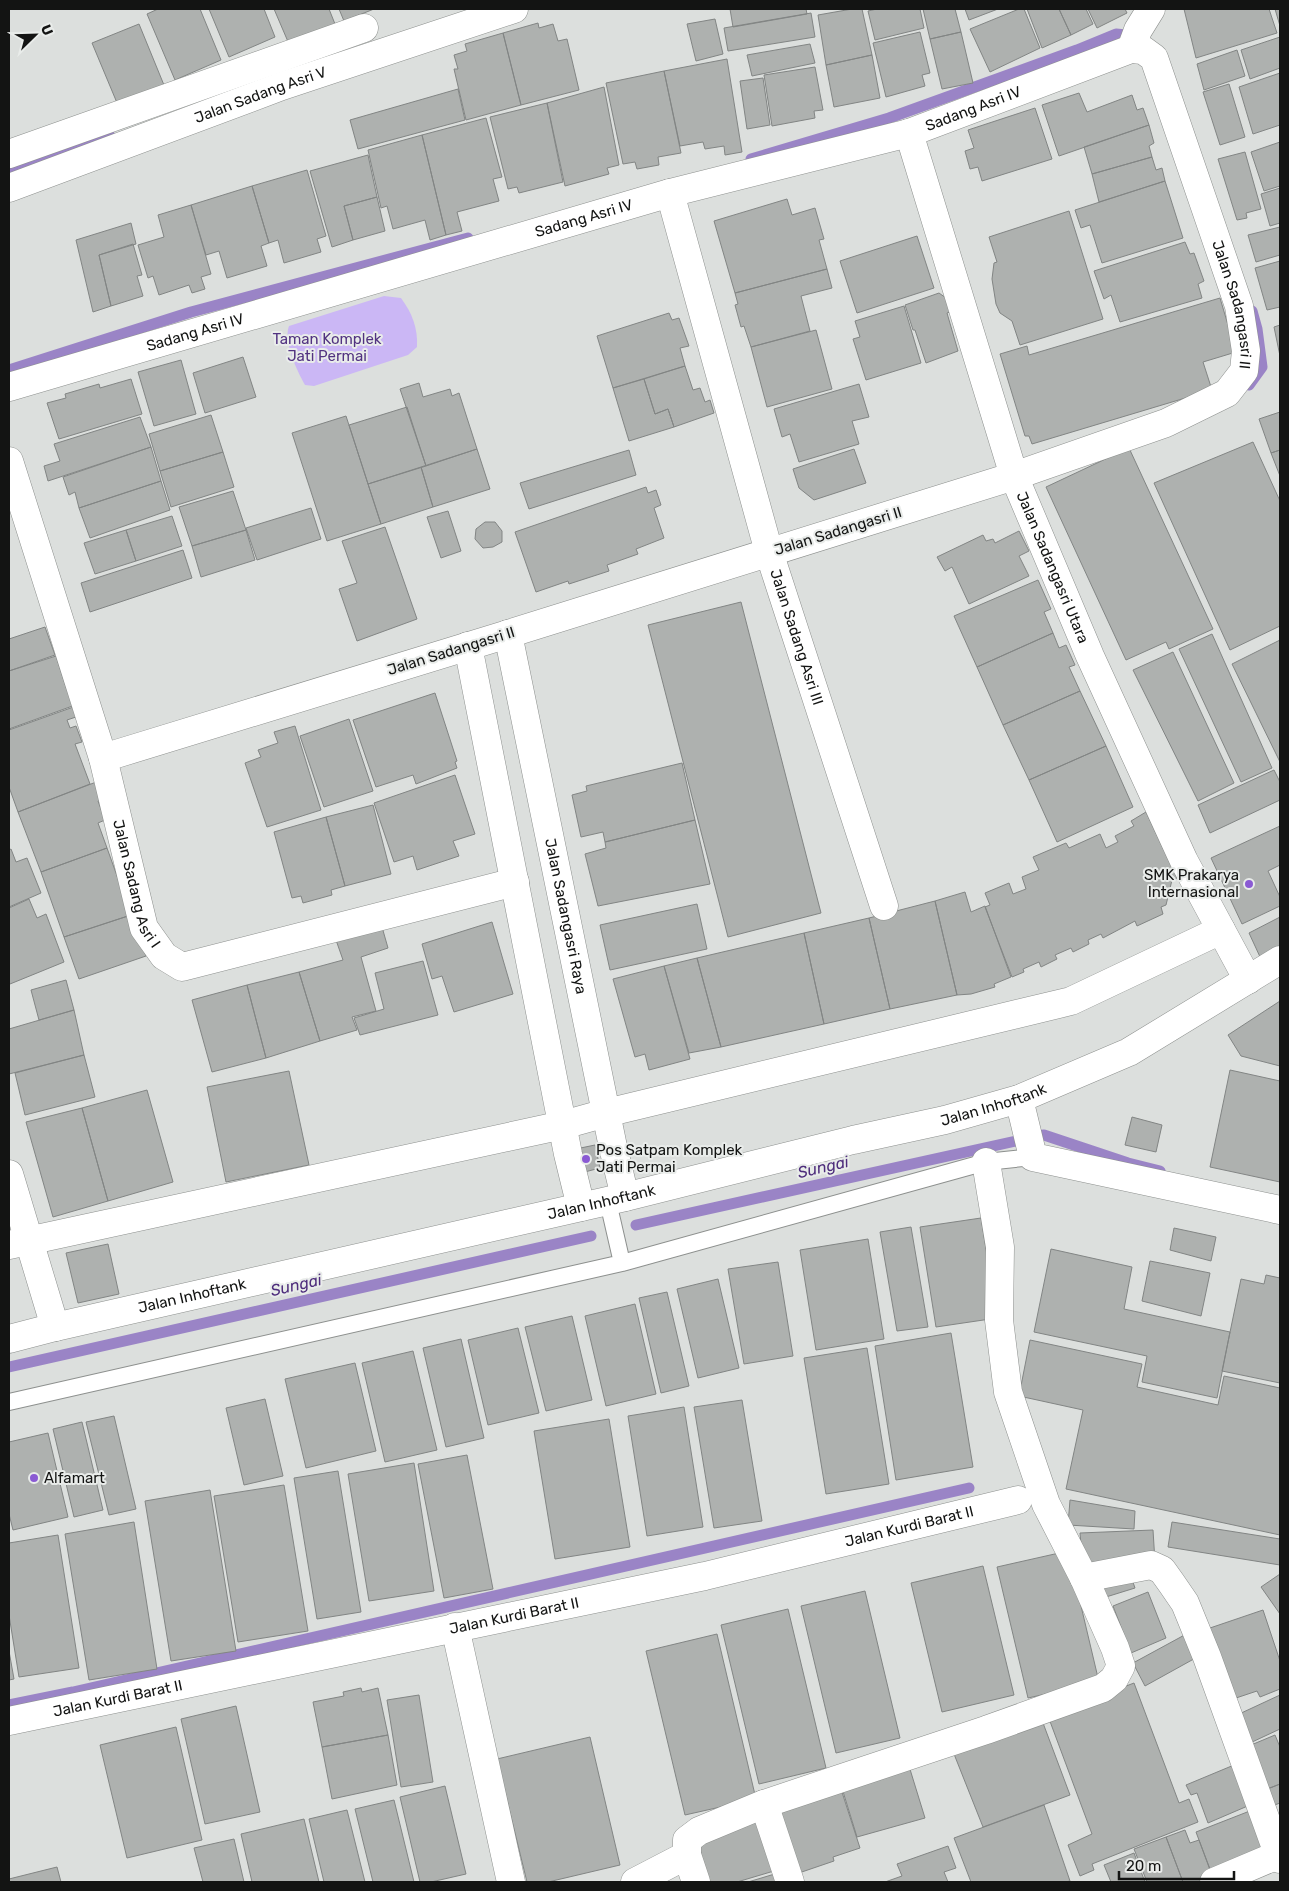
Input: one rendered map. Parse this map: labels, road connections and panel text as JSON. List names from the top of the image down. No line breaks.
{"streets":{"street":["Jalan Sadang Asri V","Sadang Asri IV","Jalan Sadangasri II","Jalan Sadangasri Utara","Jalan Sadang Asri III","Jalan Sadang Asri I","Jalan Sadangasri Raya","Jalan Inhoftank","Jalan Kurdi Barat II"]},"crossings":[["Sadang Asri IV","Jalan Sadangasri II"],["Sadang Asri IV","Jalan Sadangasri Utara"],["Sadang Asri IV","Jalan Sadang Asri III"],["Jalan Sadangasri II","Jalan Sadangasri Utara"],["Jalan Sadangasri II","Jalan Sadang Asri III"],["Jalan Sadangasri II","Jalan Sadang Asri I"],["Jalan Sadangasri II","Jalan Sadangasri Raya"],["Jalan Sadangasri Utara","Jalan Inhoftank"],["Jalan Sadangasri Raya","Jalan Inhoftank"]],"water":["Sungai"],"parks":["Taman Komplek Jati Permai"],"places":["SMK Prakarya Internasional","Pos Satpam Komplek Jati Permai","Alfamart"],"scale_bar":"20 m","north":"top right"}
